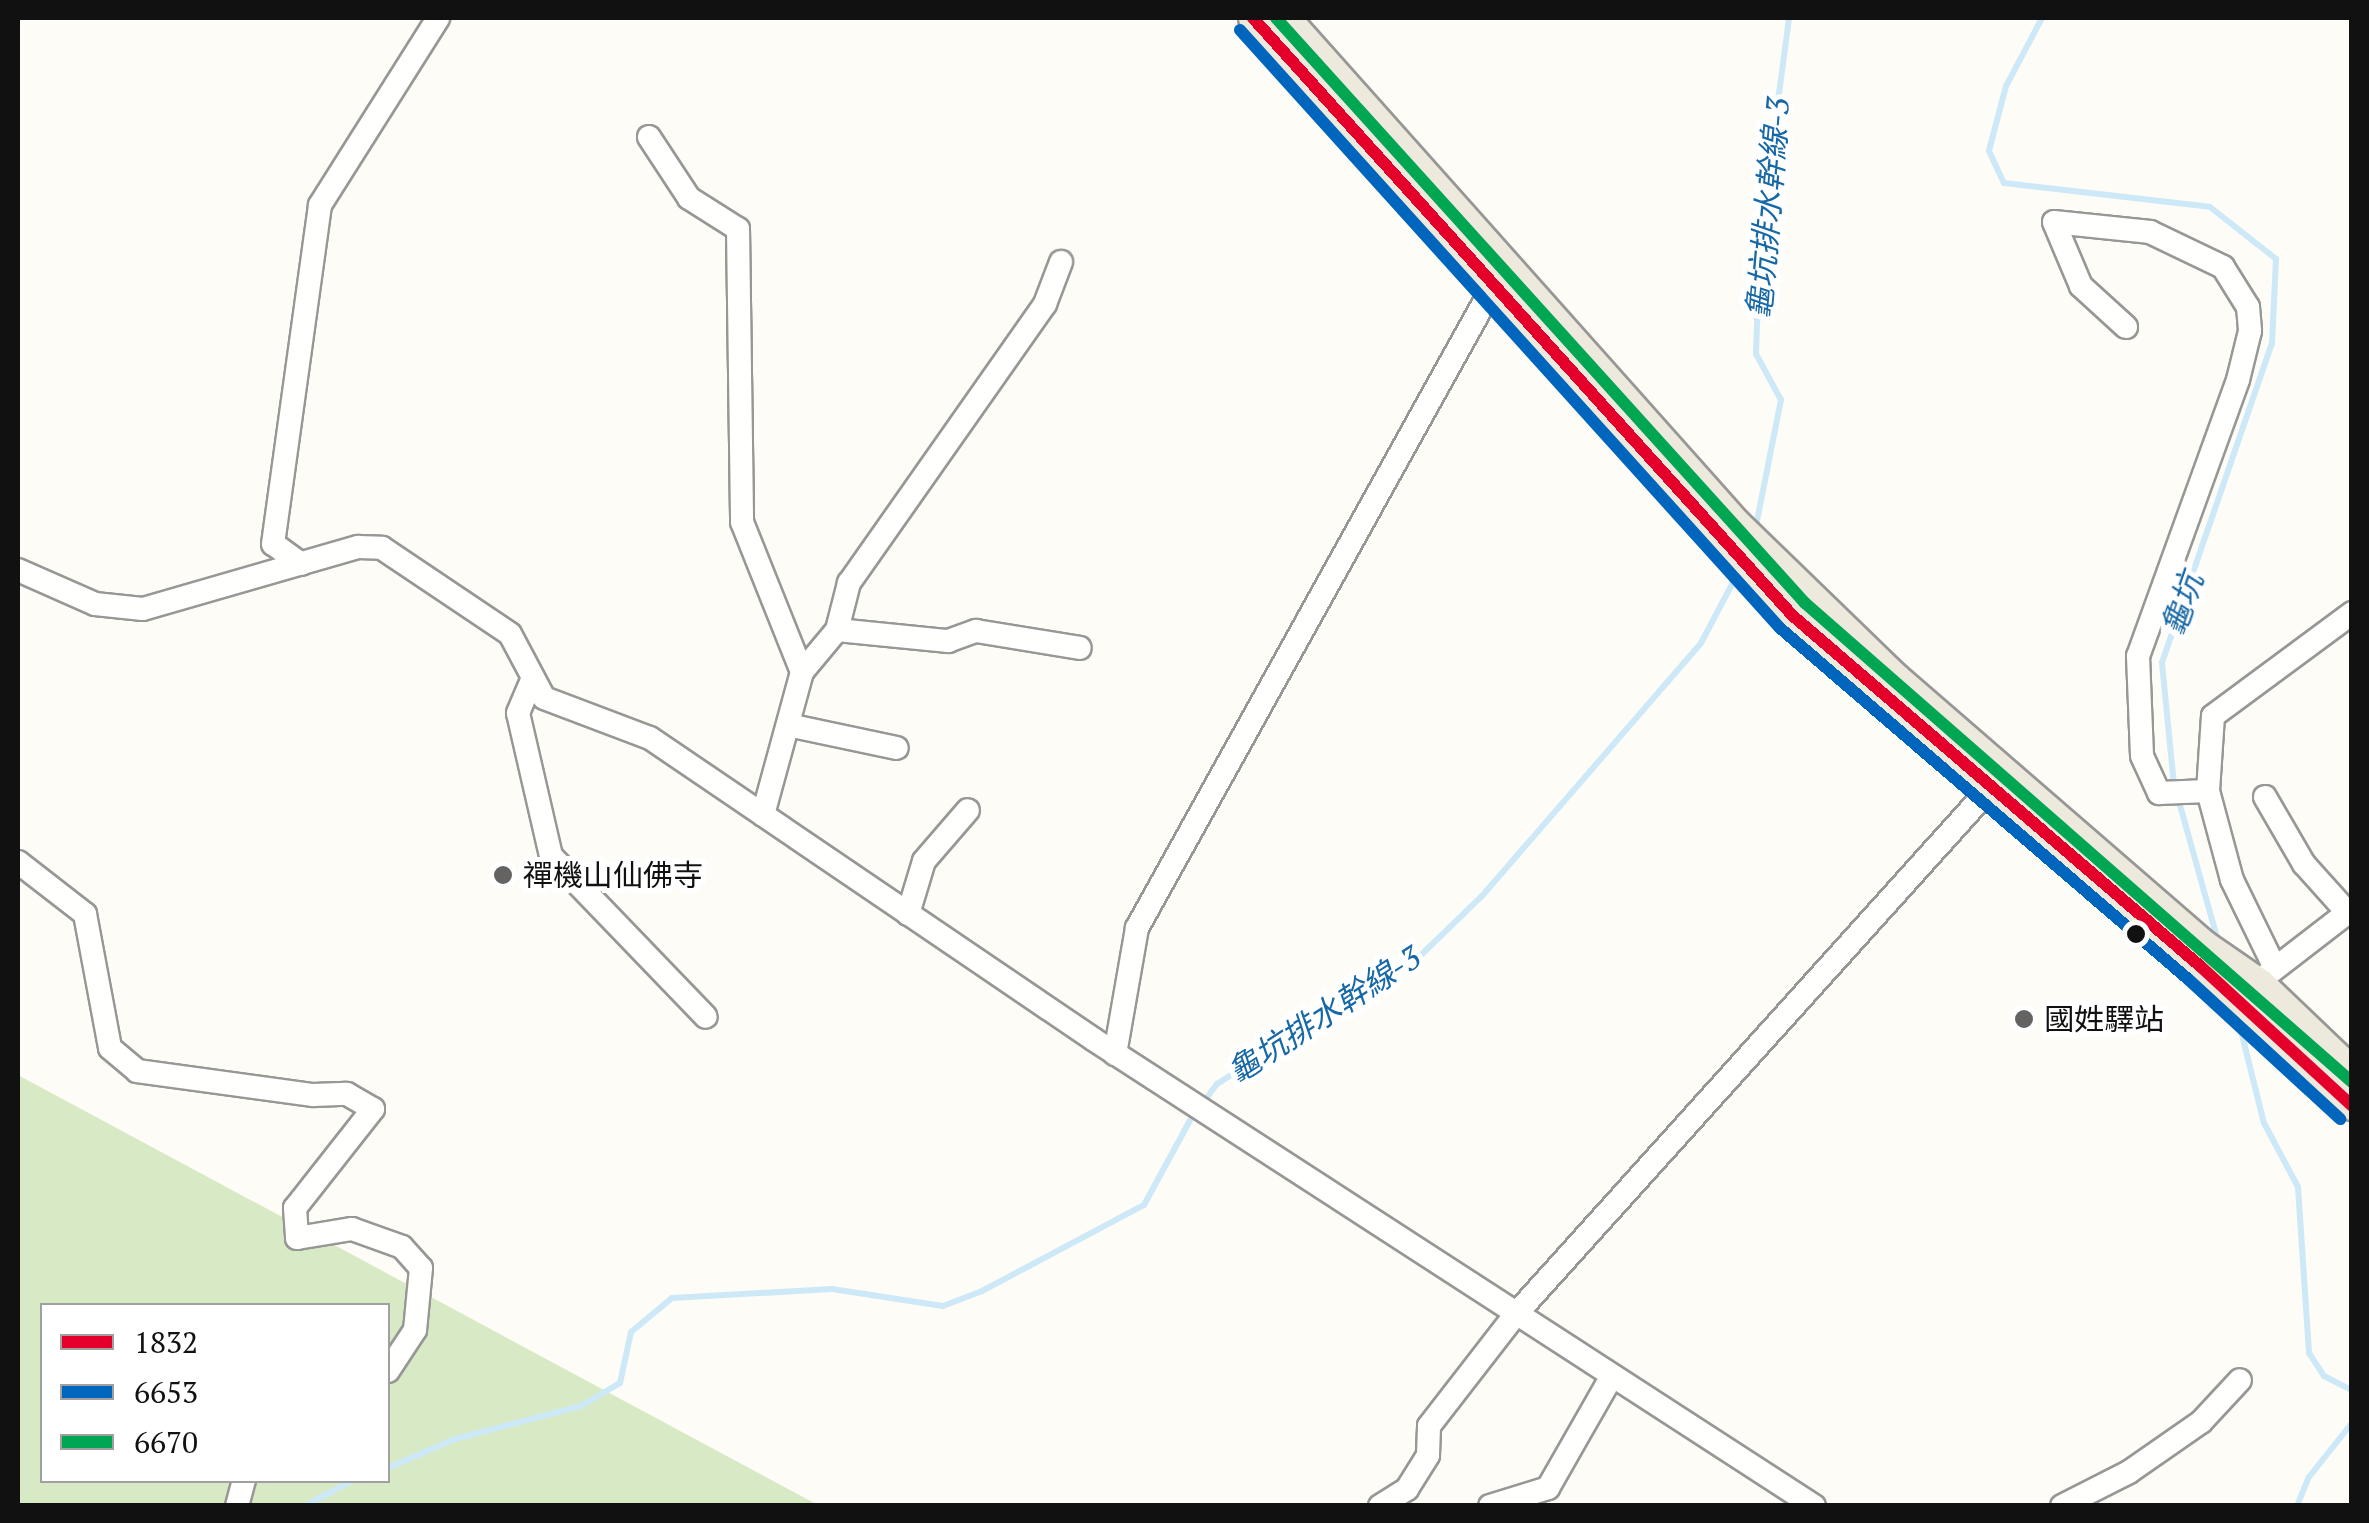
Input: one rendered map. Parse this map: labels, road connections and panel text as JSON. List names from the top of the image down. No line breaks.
{"water":["龜坑排水幹線-3","龜坑"],"places":["禪機山仙佛寺","國姓驛站"],"lines":["transit line 1832","transit line 6670","transit line 6653"],"legend":["1832","6653","6670"]}
